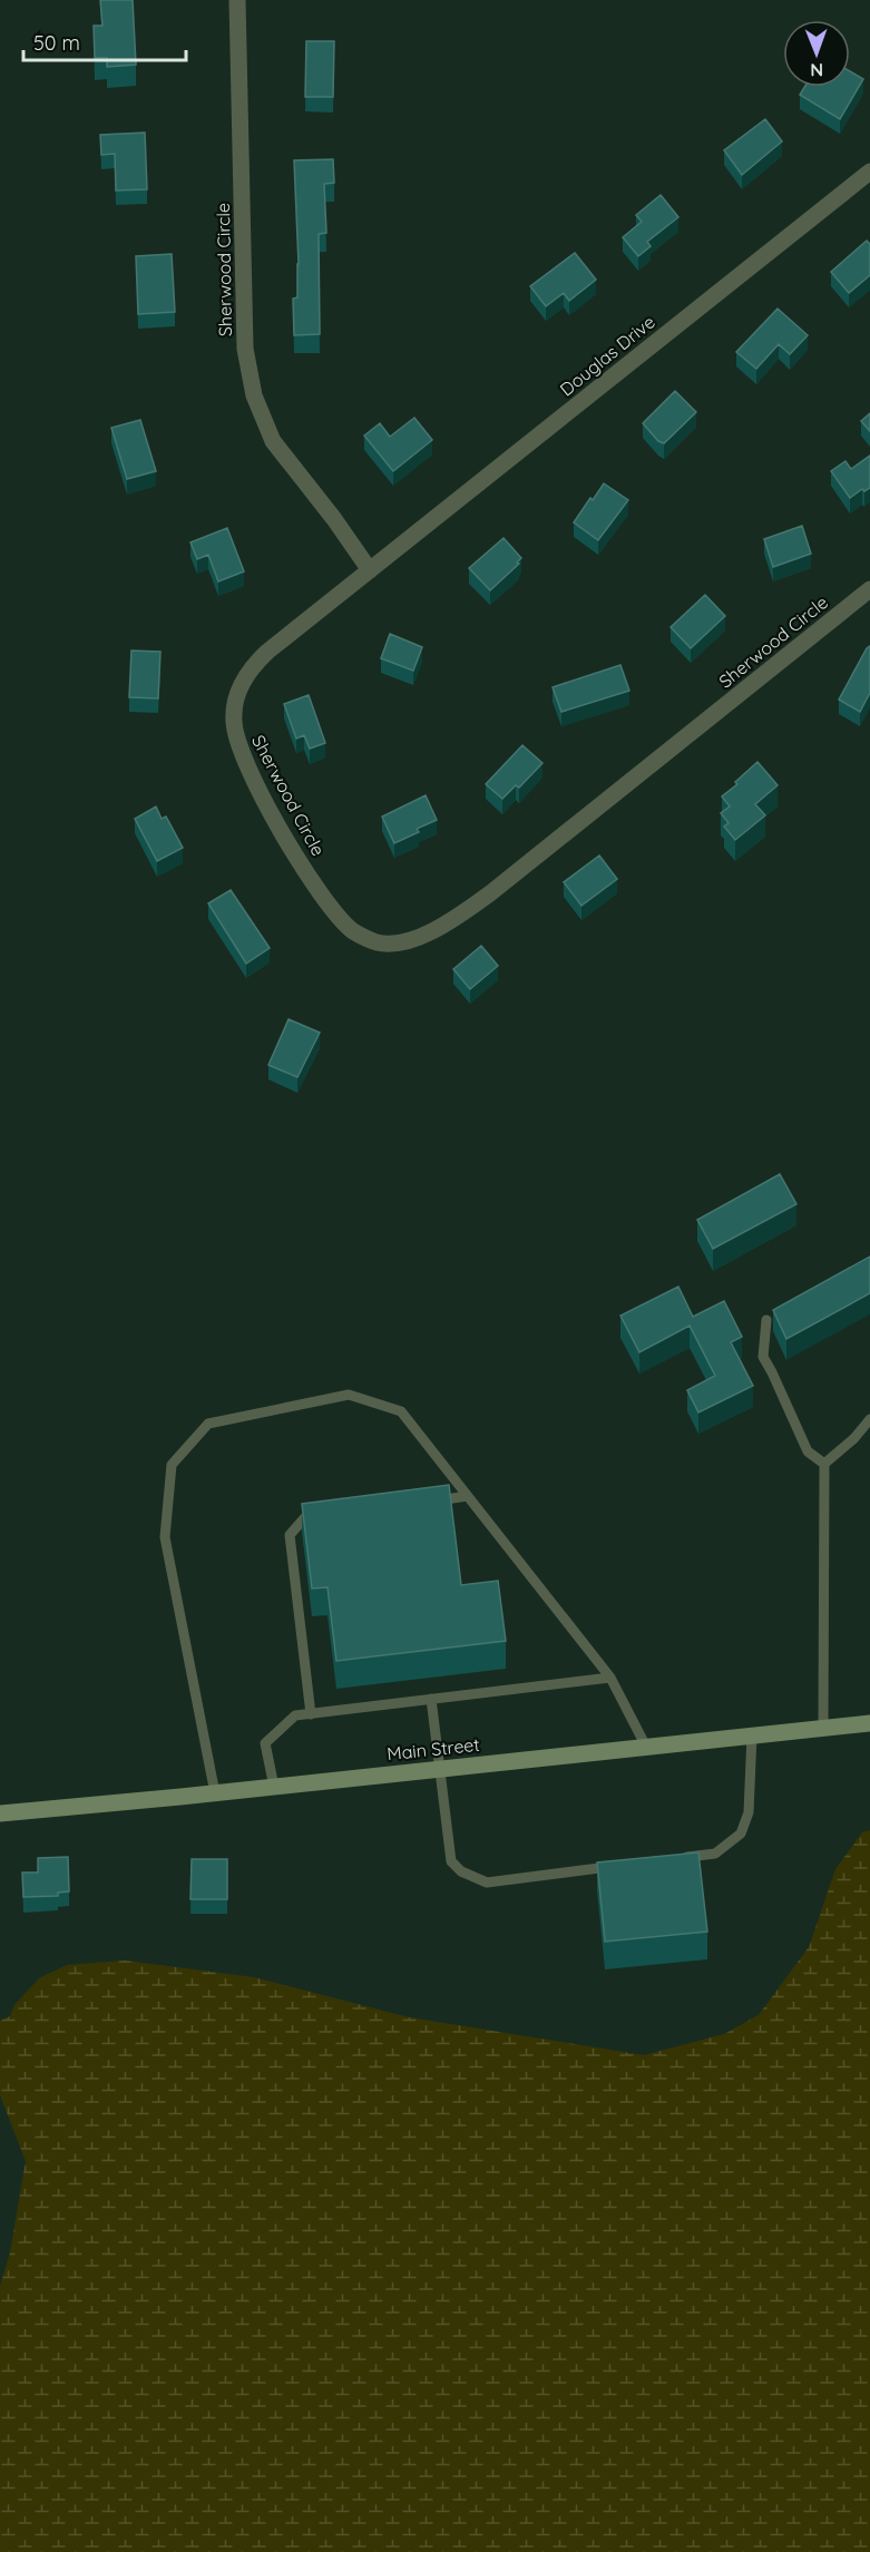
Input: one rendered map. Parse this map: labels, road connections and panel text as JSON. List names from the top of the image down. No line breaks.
{"streets":{"main road":["Main Street"],"street":["Sherwood Circle","Douglas Drive"]},"crossings":[["Sherwood Circle","Douglas Drive"]],"scale_bar":"50 m","north":"bottom"}
